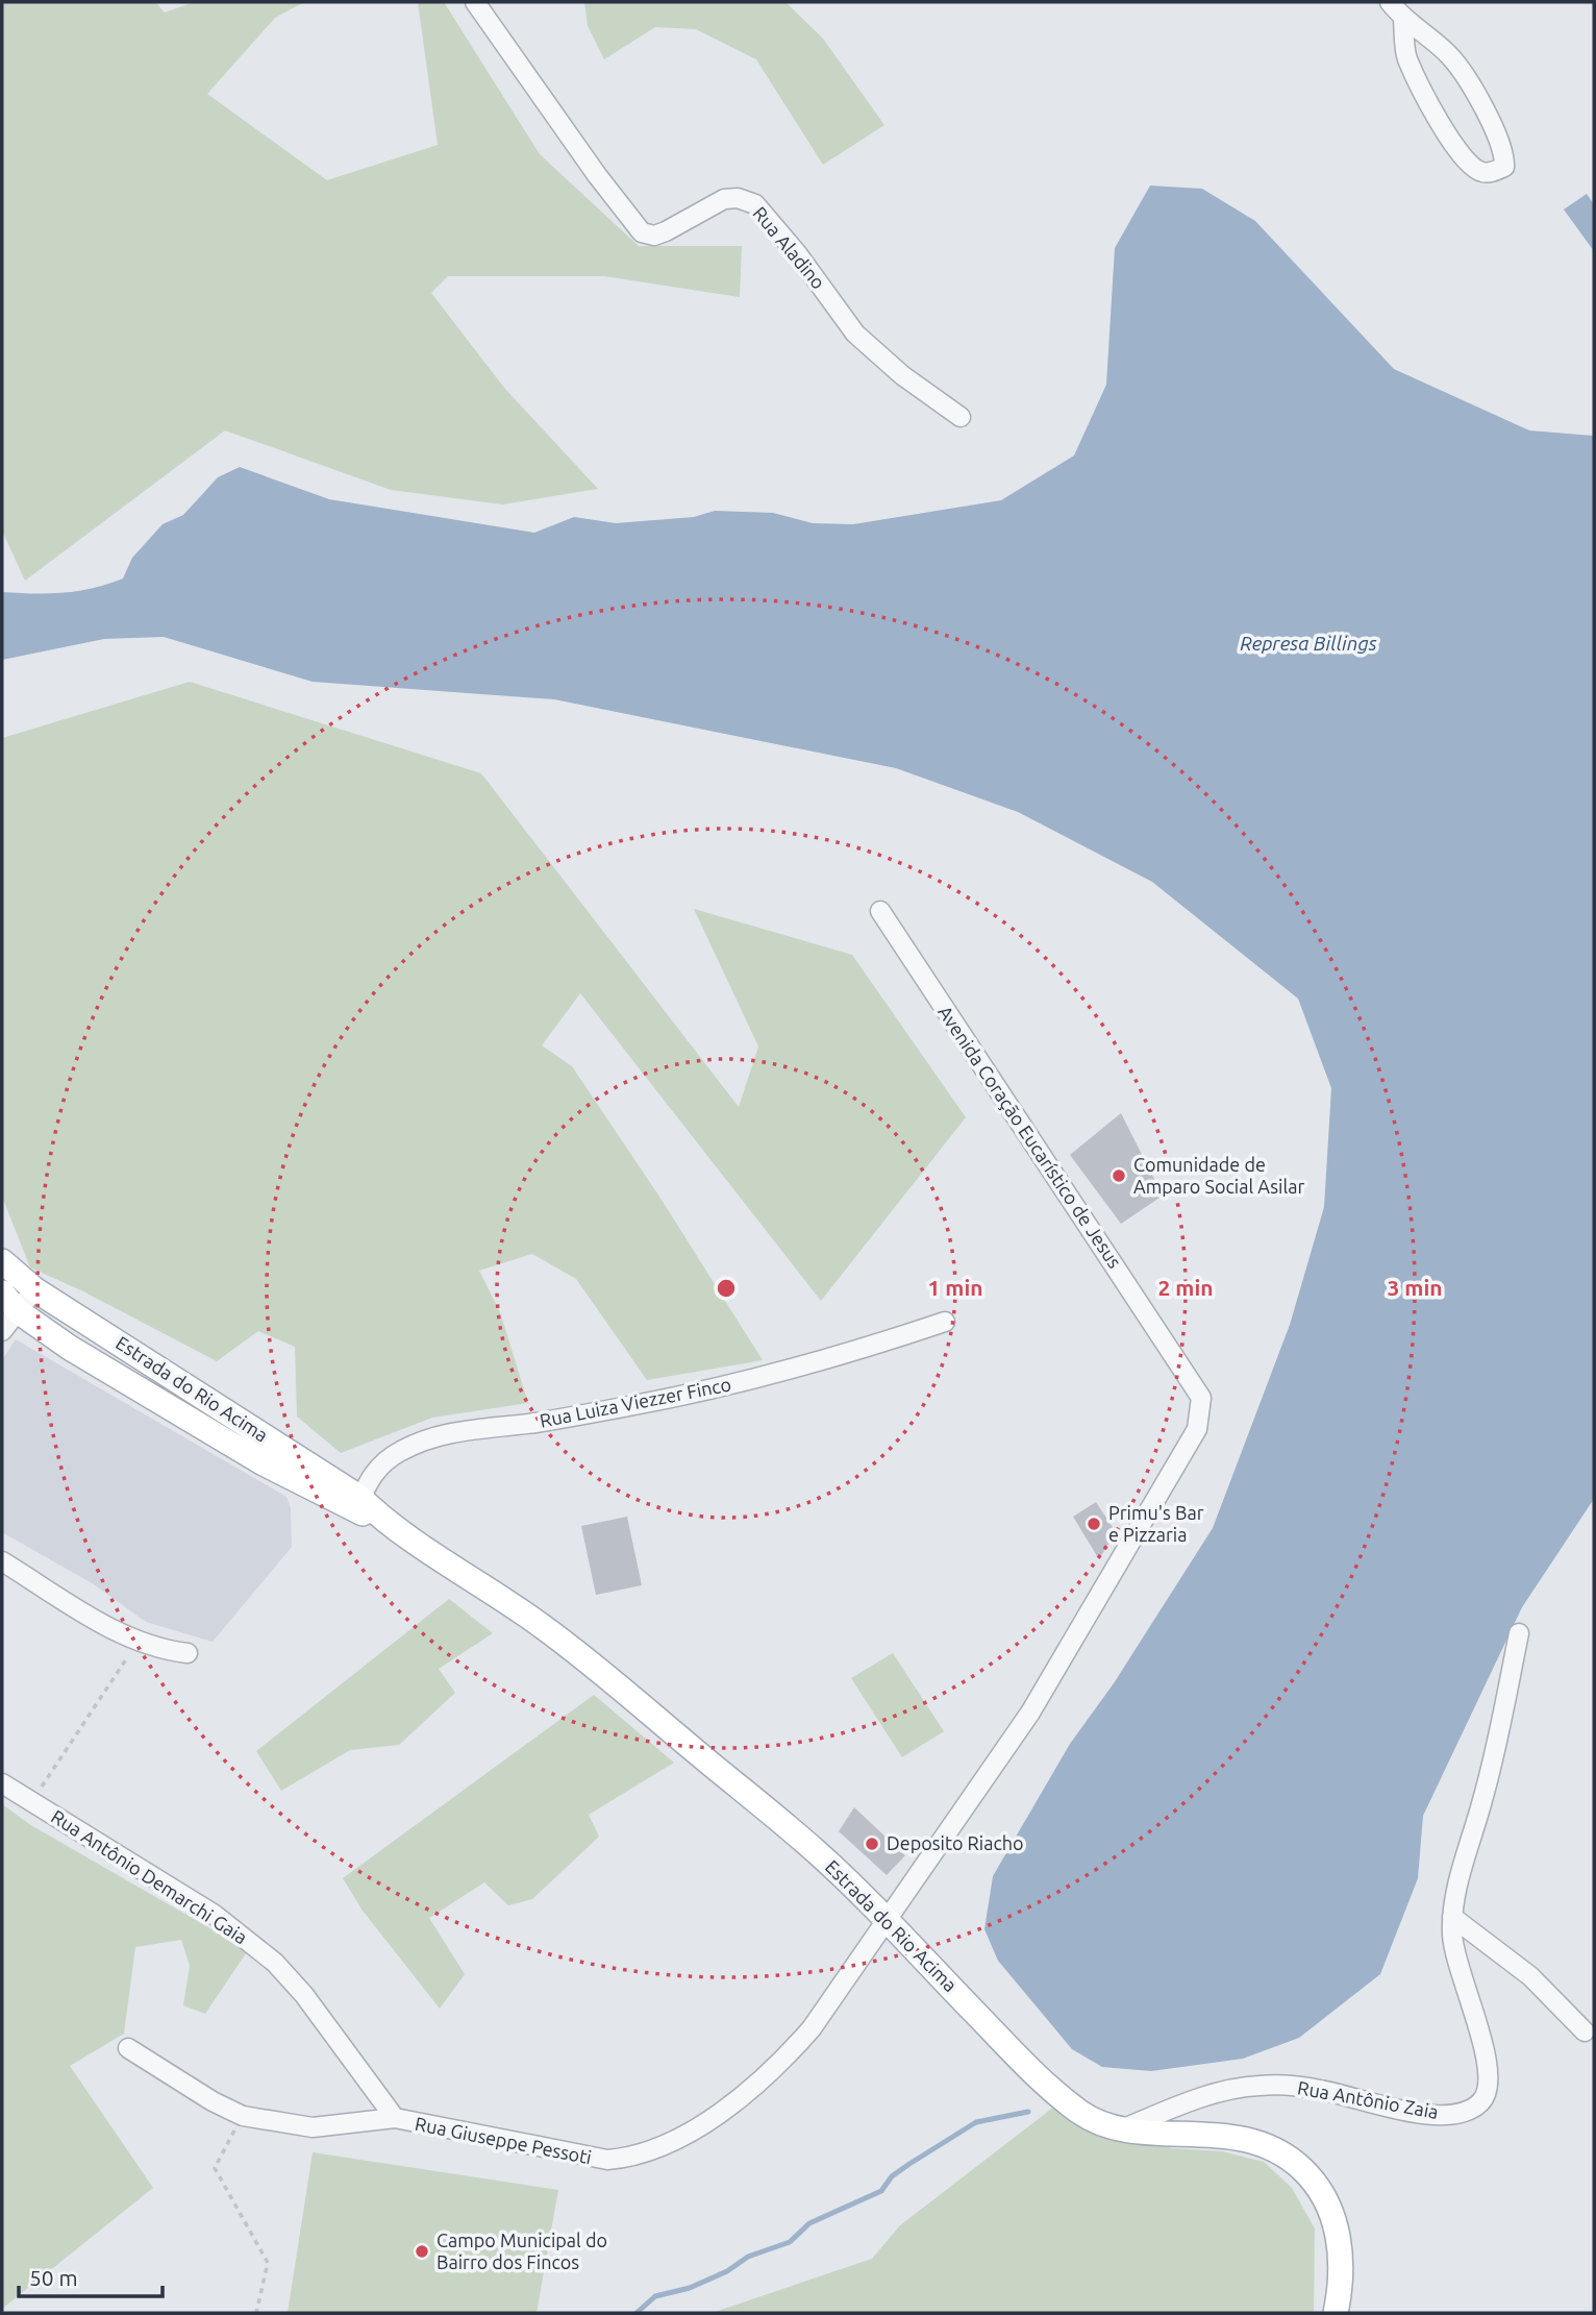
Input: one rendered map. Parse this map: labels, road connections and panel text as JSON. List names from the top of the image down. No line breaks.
{"streets":{"main road":["Estrada do Rio Acima"],"street":["Rua Aladino","Avenida Coração Eucarístico de Jesus","Rua Luiza Viezzer Finco","Rua Antônio Demarchi Gaia","Rua Antônio Zaia","Rua Giuseppe Pessoti"]},"crossings":[["Avenida Coração Eucarístico de Jesus","Estrada do Rio Acima"],["Avenida Coração Eucarístico de Jesus","Rua Giuseppe Pessoti"],["Estrada do Rio Acima","Rua Luiza Viezzer Finco"],["Estrada do Rio Acima","Rua Antônio Zaia"],["Estrada do Rio Acima","Rua Giuseppe Pessoti"],["Rua Antônio Demarchi Gaia","Rua Giuseppe Pessoti"]],"water":["Represa Billings"],"places":["Comunidade de Amparo Social Asilar","Primu's Bar e Pizzaria","Deposito Riacho","Campo Municipal do Bairro dos Fincos"],"scale_bar":"50 m","rings":["1 min","2 min","3 min"]}
